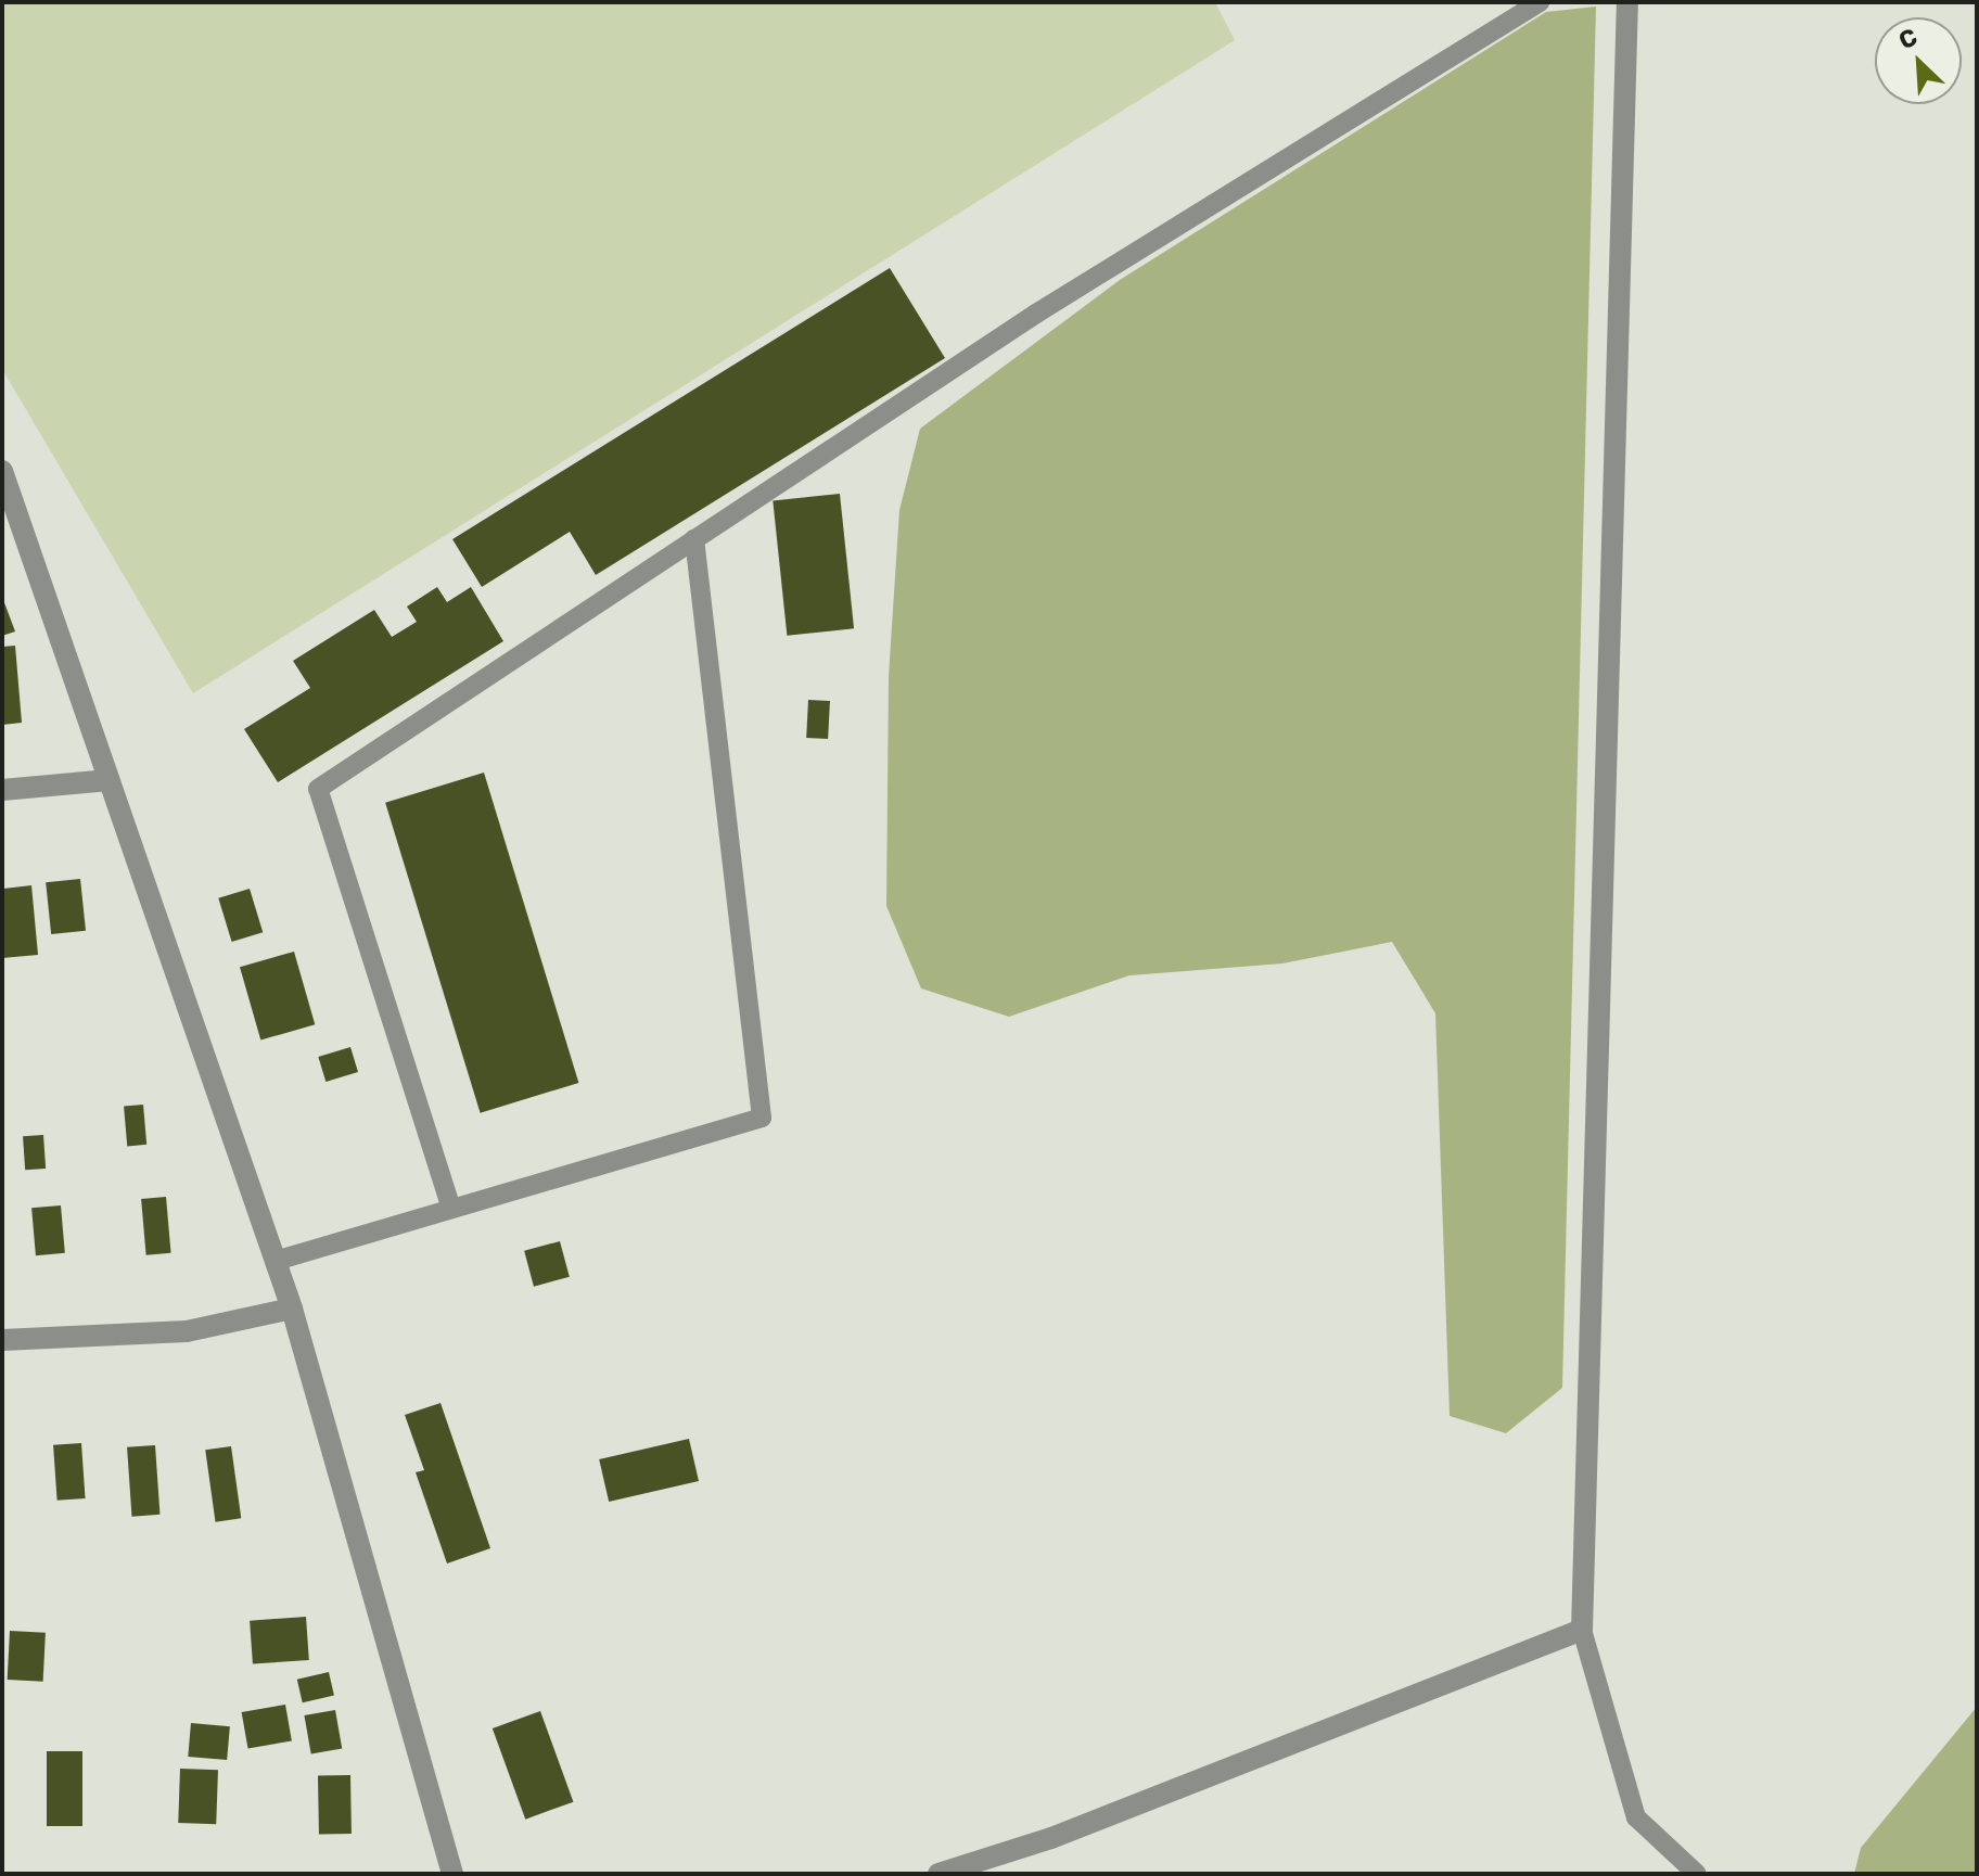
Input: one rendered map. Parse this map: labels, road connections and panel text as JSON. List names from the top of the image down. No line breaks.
{"north":"top left"}
